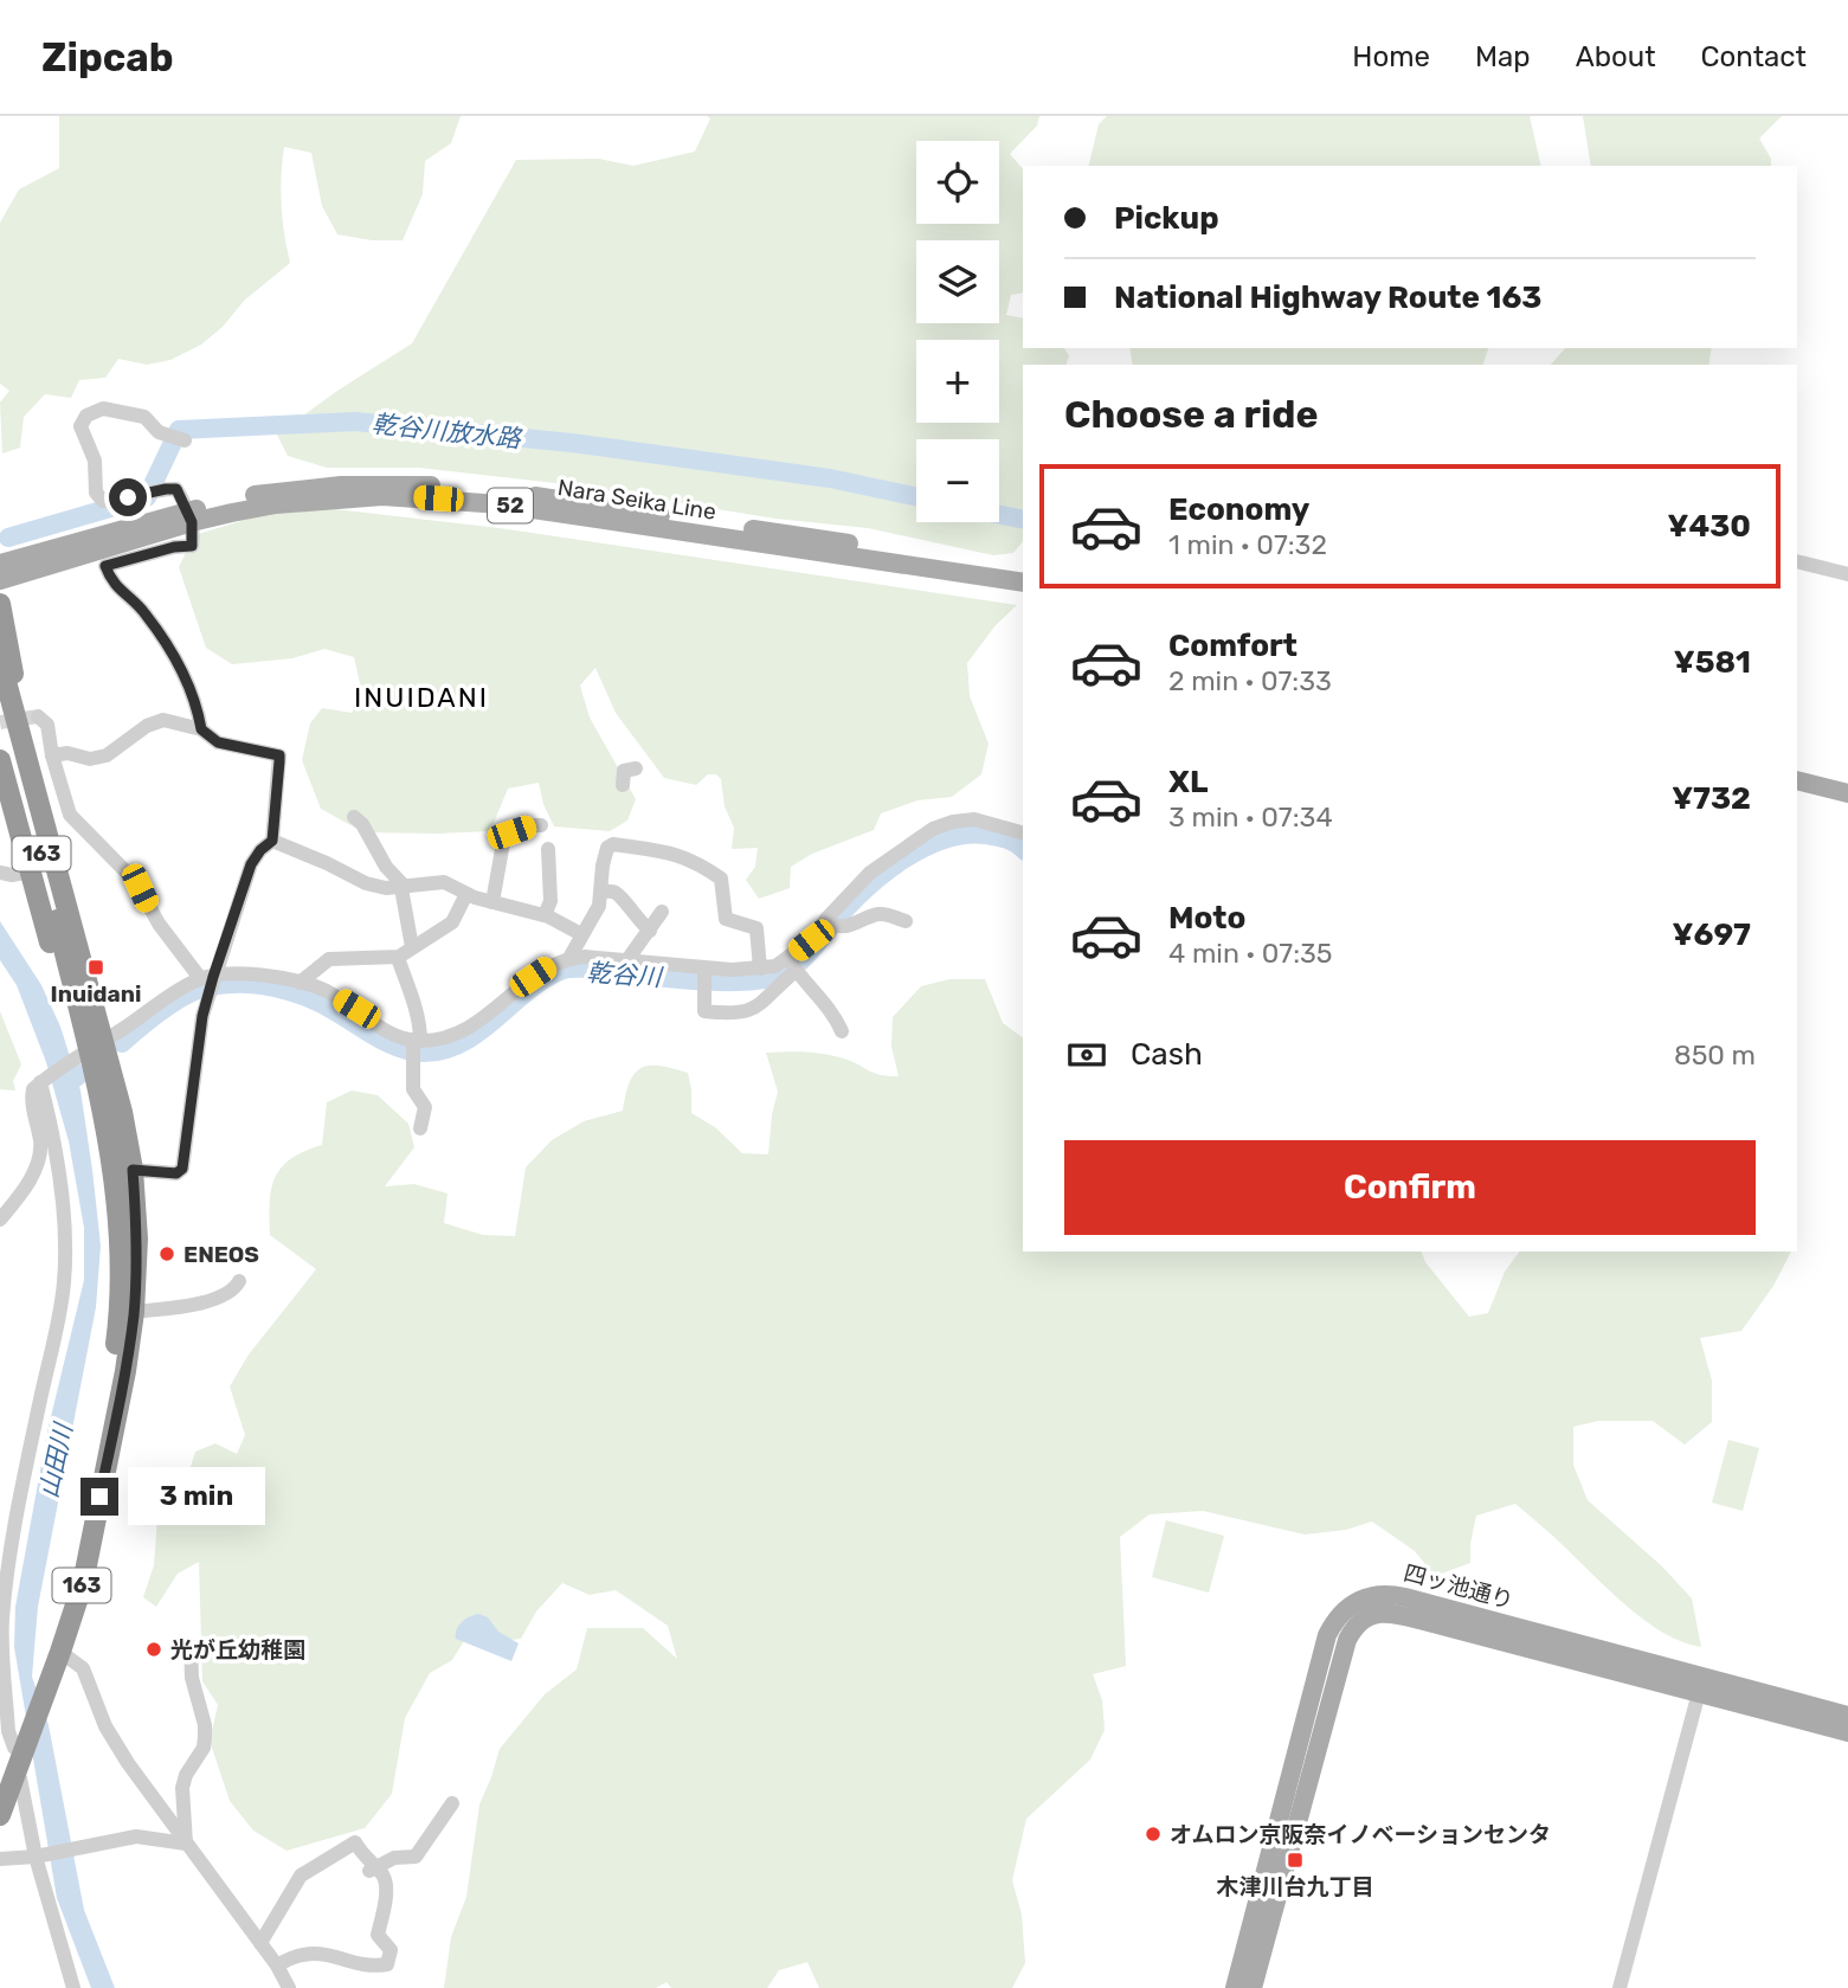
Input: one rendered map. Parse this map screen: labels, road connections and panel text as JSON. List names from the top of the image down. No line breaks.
{"streets":{"highway":["163"],"main road":["Nara Seika Line","52","四ッ池通り"]},"districts":["INUIDANI"],"water":["乾谷川放水路","乾谷川","山田川"],"places":{"transit":["Inuidani","木津川台九丁目"],"other":["ENEOS","光が丘幼稚園","オムロン京阪奈イノベーションセンタ"]},"page":{"header":"Zipcab","nav":["Home","Map","About","Contact"],"map_buttons":["+","−"],"banner":["Pickup","National Highway Route 163"],"heading":"Choose a ride","list":[{"name":"Economy","note":"1 min · 07:32","value":"¥430"},{"name":"Comfort","note":"2 min · 07:33","value":"¥581"},{"name":"XL","note":"3 min · 07:34","value":"¥732"},{"name":"Moto","note":"4 min · 07:35","value":"¥697"}],"pay":["Cash","850 m"],"buttons":"Confirm","bubble":"3 min"}}
